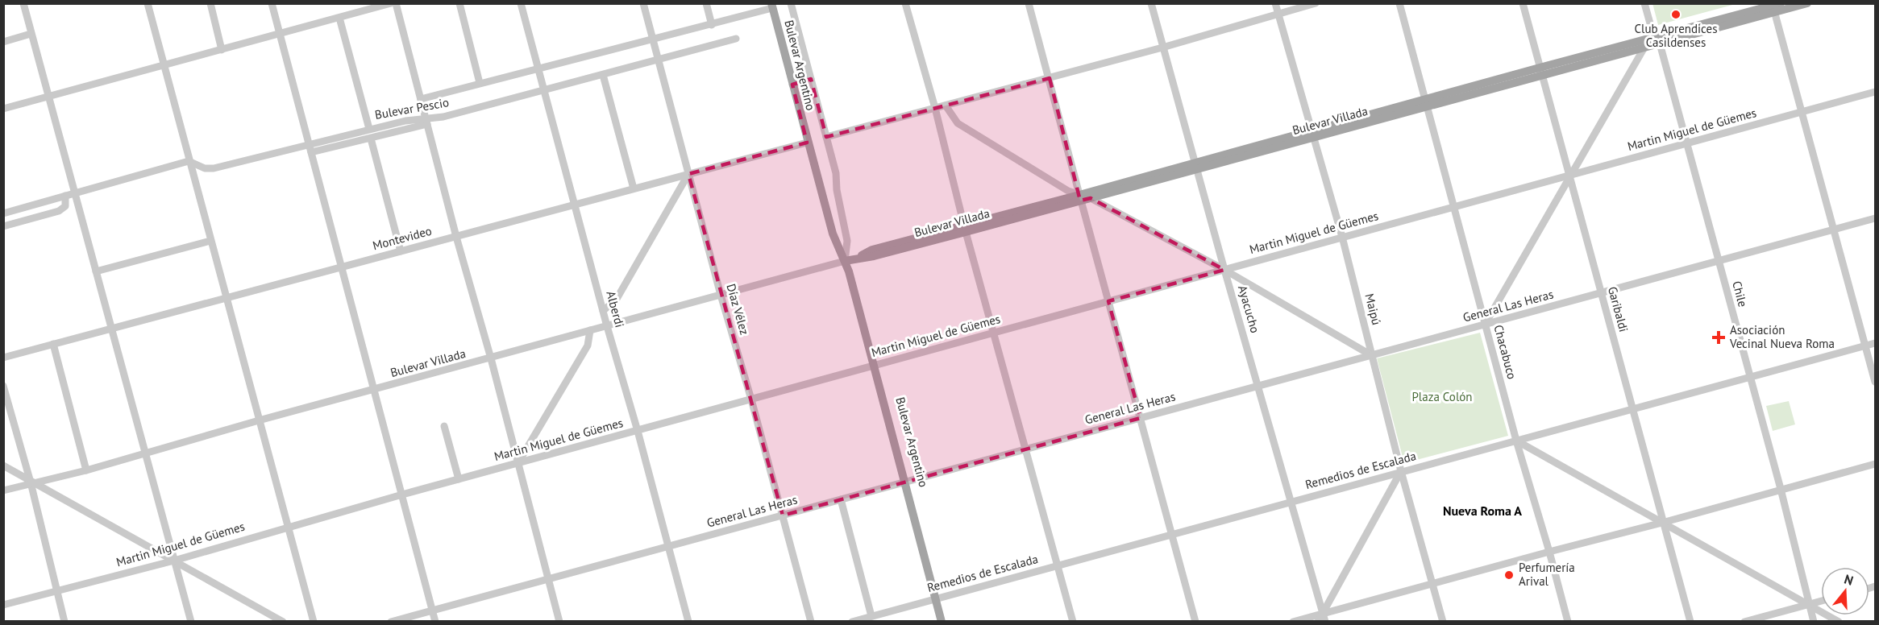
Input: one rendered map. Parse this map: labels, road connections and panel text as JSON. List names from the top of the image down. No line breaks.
{"streets":{"main road":["Bulevar Argentino","Bulevar Villada"],"street":["Bulevar Pescio","Martin Miguel de Güemes","Montevideo","Chile","General Las Heras","Alberdi","Díaz Vélez","Ayacucho","Maipú","Garibaldi","Chacabuco","Remedios de Escalada"]},"crossings":[["Bulevar Argentino","Bulevar Pescio"],["Bulevar Argentino","Bulevar Villada"],["Bulevar Argentino","Martin Miguel de Güemes"],["Bulevar Argentino","Montevideo"],["Bulevar Argentino","General Las Heras"],["Bulevar Argentino","Remedios de Escalada"],["Bulevar Pescio","Alberdi"],["Bulevar Pescio","Díaz Vélez"],["Bulevar Villada","Chile"],["Bulevar Villada","Alberdi"],["Bulevar Villada","Díaz Vélez"],["Bulevar Villada","Ayacucho"],["Bulevar Villada","Maipú"],["Bulevar Villada","Garibaldi"],["Bulevar Villada","Chacabuco"],["Martin Miguel de Güemes","Chile"],["Martin Miguel de Güemes","Alberdi"],["Martin Miguel de Güemes","Díaz Vélez"],["Martin Miguel de Güemes","Ayacucho"],["Martin Miguel de Güemes","Maipú"],["Martin Miguel de Güemes","Garibaldi"],["Martin Miguel de Güemes","Chacabuco"],["Montevideo","Alberdi"],["Montevideo","Díaz Vélez"],["Chile","General Las Heras"],["Chile","Remedios de Escalada"],["General Las Heras","Alberdi"],["General Las Heras","Díaz Vélez"],["General Las Heras","Ayacucho"],["General Las Heras","Maipú"],["General Las Heras","Garibaldi"],["General Las Heras","Chacabuco"],["Ayacucho","Remedios de Escalada"],["Maipú","Remedios de Escalada"],["Garibaldi","Remedios de Escalada"],["Chacabuco","Remedios de Escalada"]],"districts":["Nueva Roma A"],"parks":["Plaza Colón"],"places":{"other":["Club Aprendices Casildenses","Perfumería Arival"],"health":["Asociación Vecinal Nueva Roma"]},"north":"top"}
